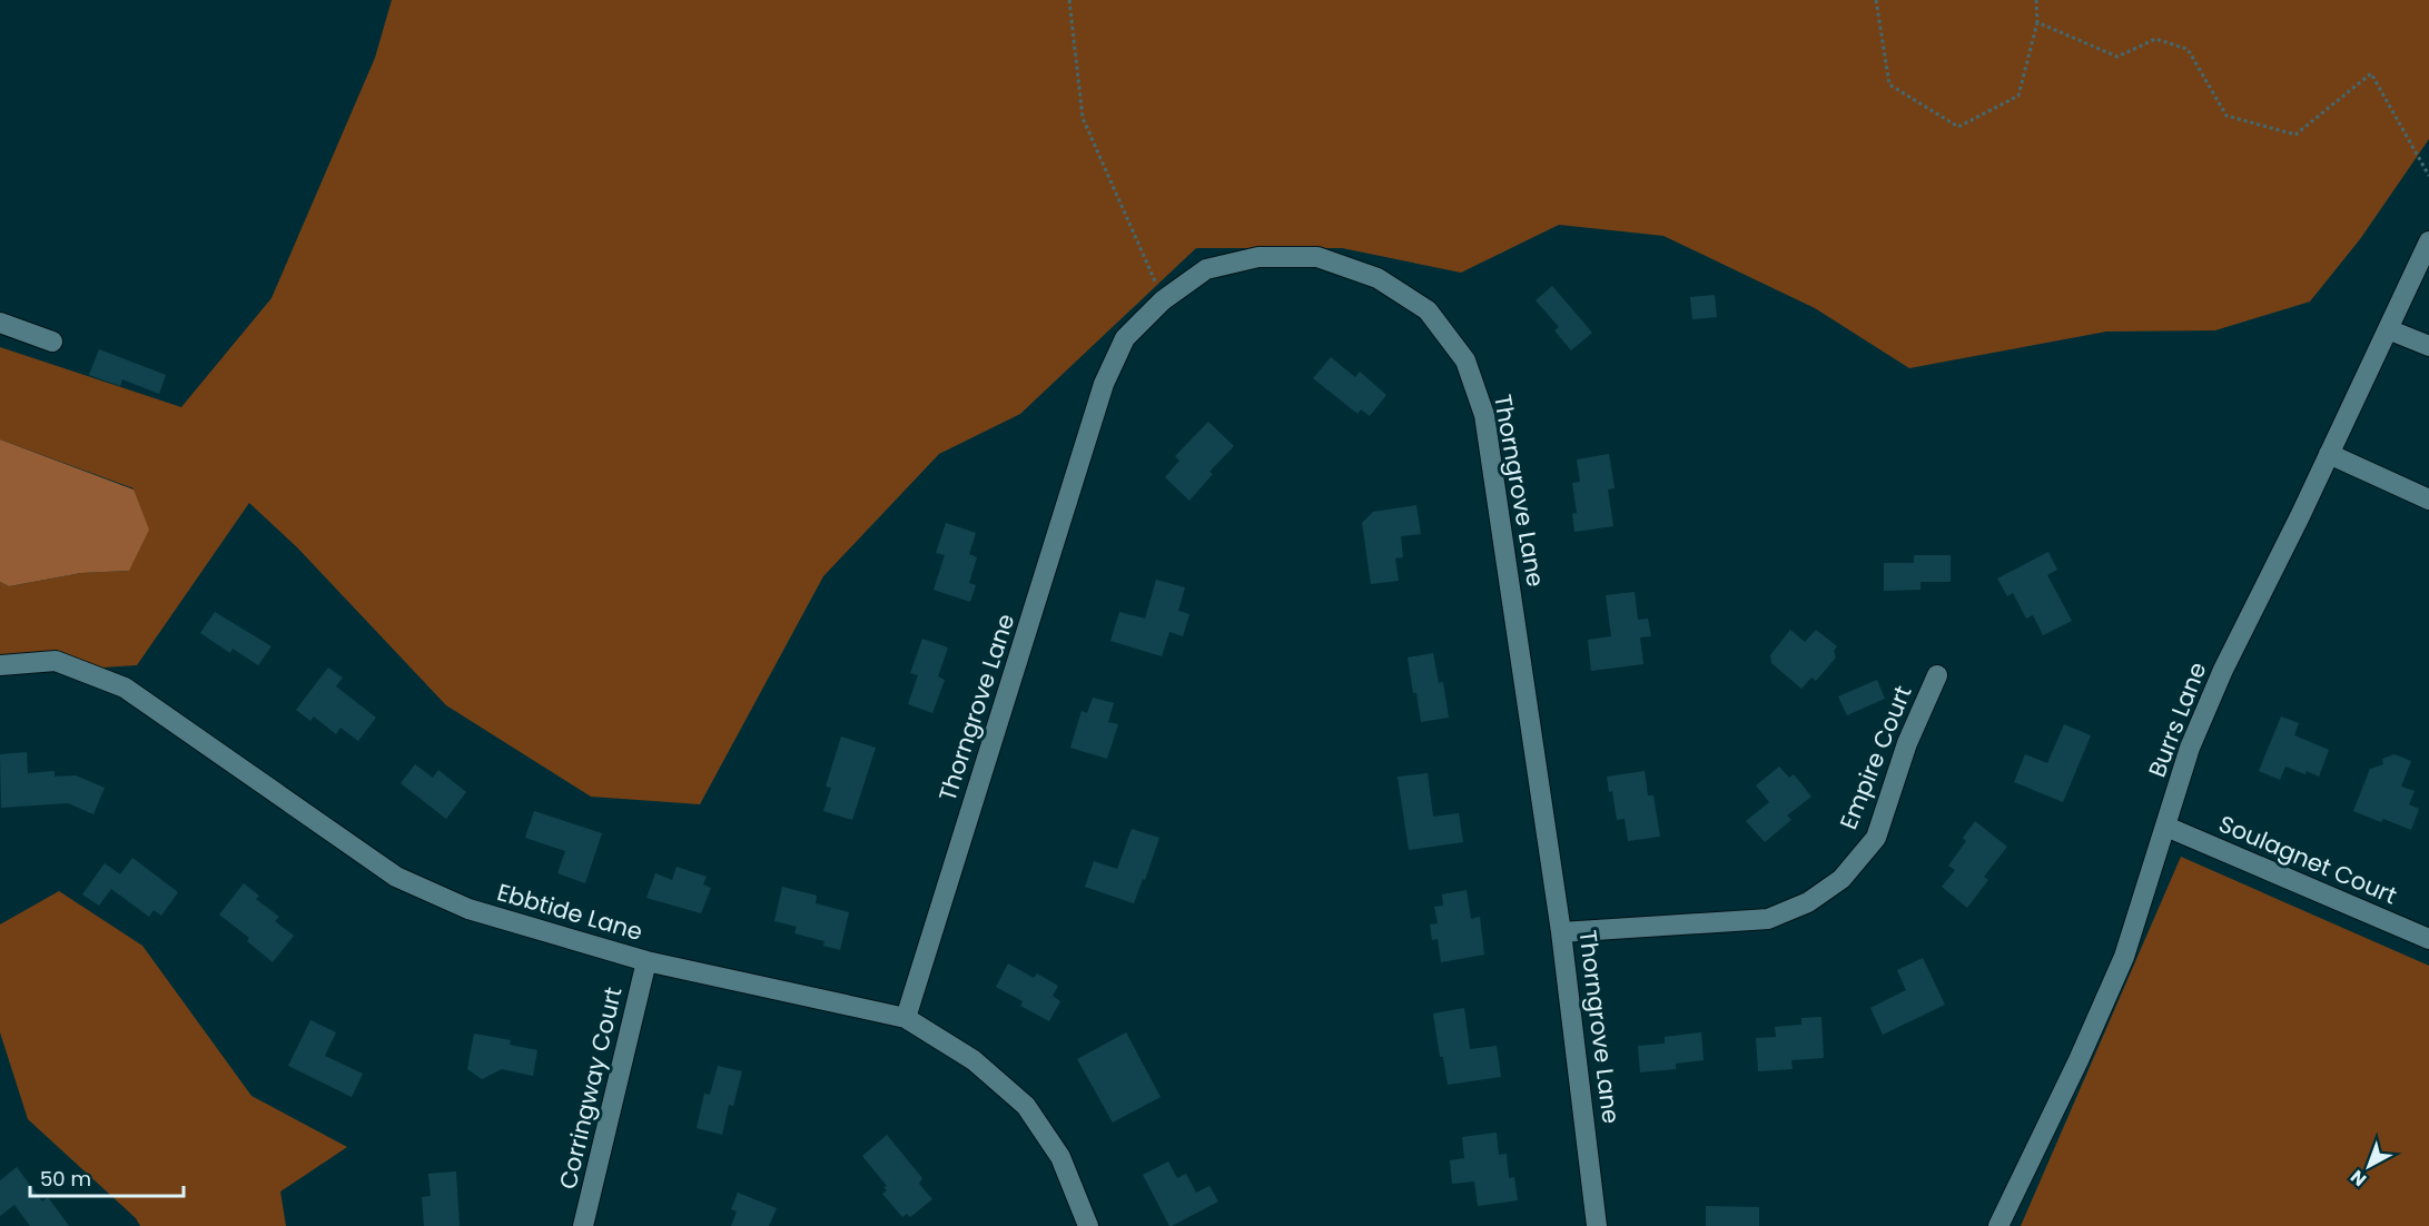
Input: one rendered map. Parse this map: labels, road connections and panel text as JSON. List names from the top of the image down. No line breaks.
{"streets":{"street":["Thorngrove Lane","Burrs Lane","Empire Court","Soulagnet Court","Ebbtide Lane","Corringway Court"]},"crossings":[["Thorngrove Lane","Empire Court"],["Thorngrove Lane","Ebbtide Lane"],["Burrs Lane","Soulagnet Court"],["Ebbtide Lane","Corringway Court"]],"scale_bar":"50 m","north":"bottom left"}
